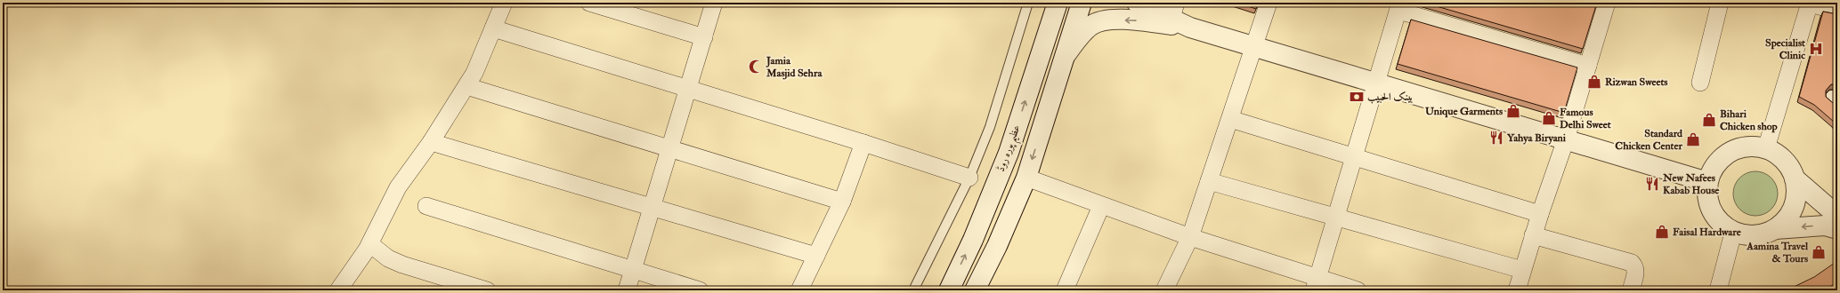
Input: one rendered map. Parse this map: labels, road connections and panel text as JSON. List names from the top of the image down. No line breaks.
{"streets":{"street":["عظیم پورہ روڈ"]},"places":{"hospital":["Specialist Clinic"],"mosque":["Jamia Masjid Sehra"],"shop":["Rizwan Sweets","Unique Garments","Famous Delhi Sweet","Bihari Chicken shop","Standard Chicken Center","Faisal Hardware","Aamina Travel & Tours"],"bank":["بينک الحبيب"],"restaurant":["Yahya Biryani","New Nafees Kabab House"]}}
